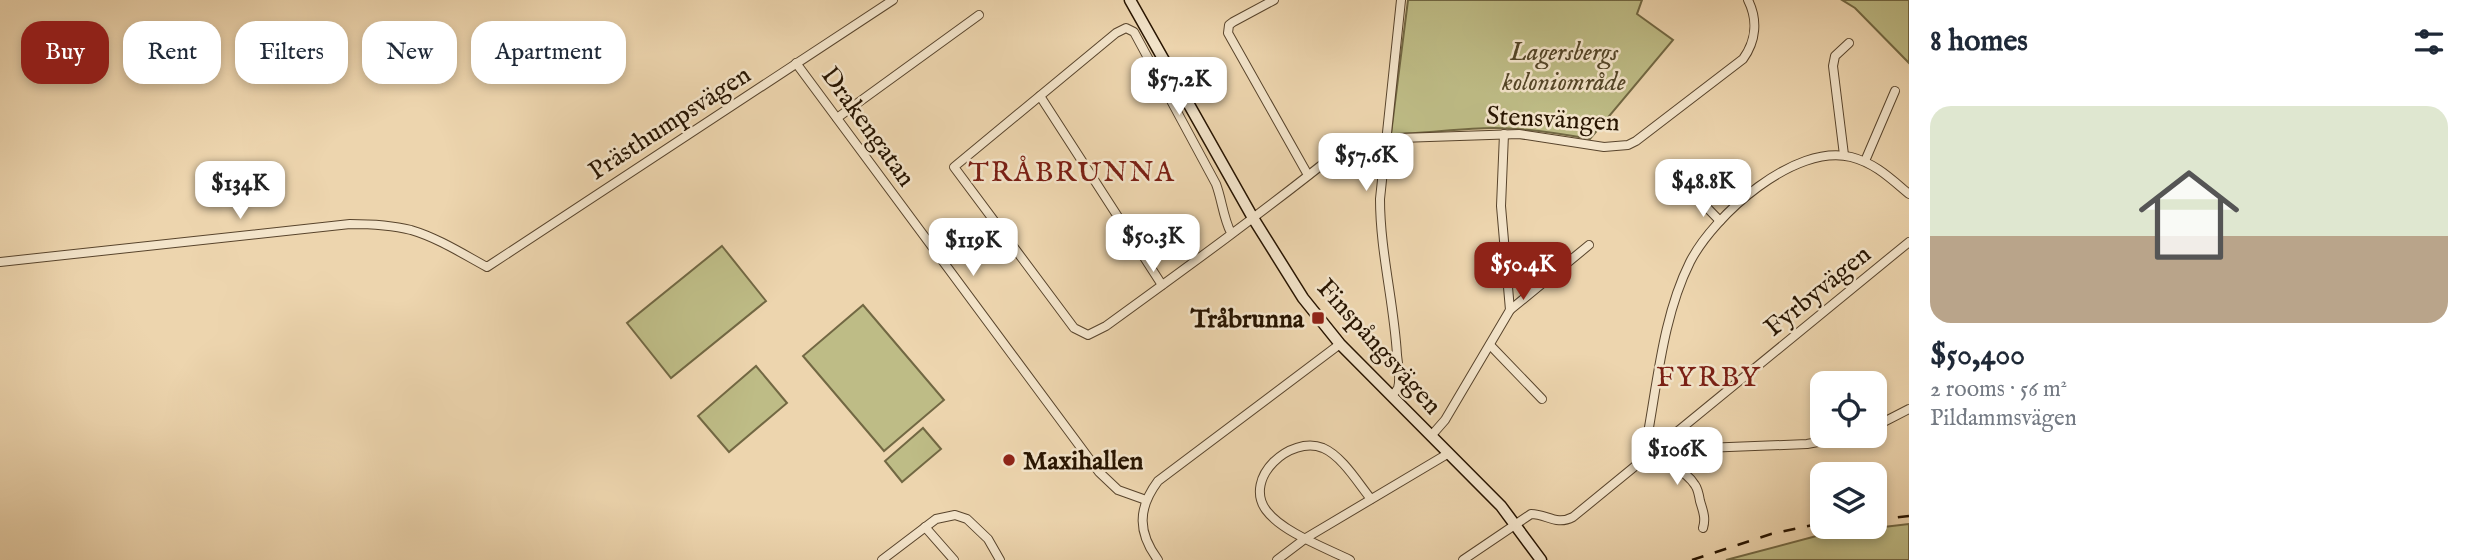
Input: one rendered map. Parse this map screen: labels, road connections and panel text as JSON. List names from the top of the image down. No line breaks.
{"streets":{"main road":["Finspångsvägen"],"street":["Stensvängen","Prästhumpsvägen","Drakengatan","Fyrbyvägen"]},"crossings":[["Stensvängen","Finspångsvägen"],["Prästhumpsvägen","Drakengatan"],["Fyrbyvägen","Finspångsvägen"]],"districts":["TRÅBRUNNA","FYRBY"],"parks":["Lagersbergs koloniområde"],"places":{"transit":["Tråbrunna"],"other":["Maxihallen"]},"page":{"heading":"8 homes","chip":["Buy","Rent","Filters","New","Apartment"],"price":["$57.2K","$57.6K","$48.8K","$134K","$50.3K","$119K","$50.4K","$106K"],"list":[{"name":"$50,400","note":"2 rooms · 56 m² · Pildammsvägen"}]}}
